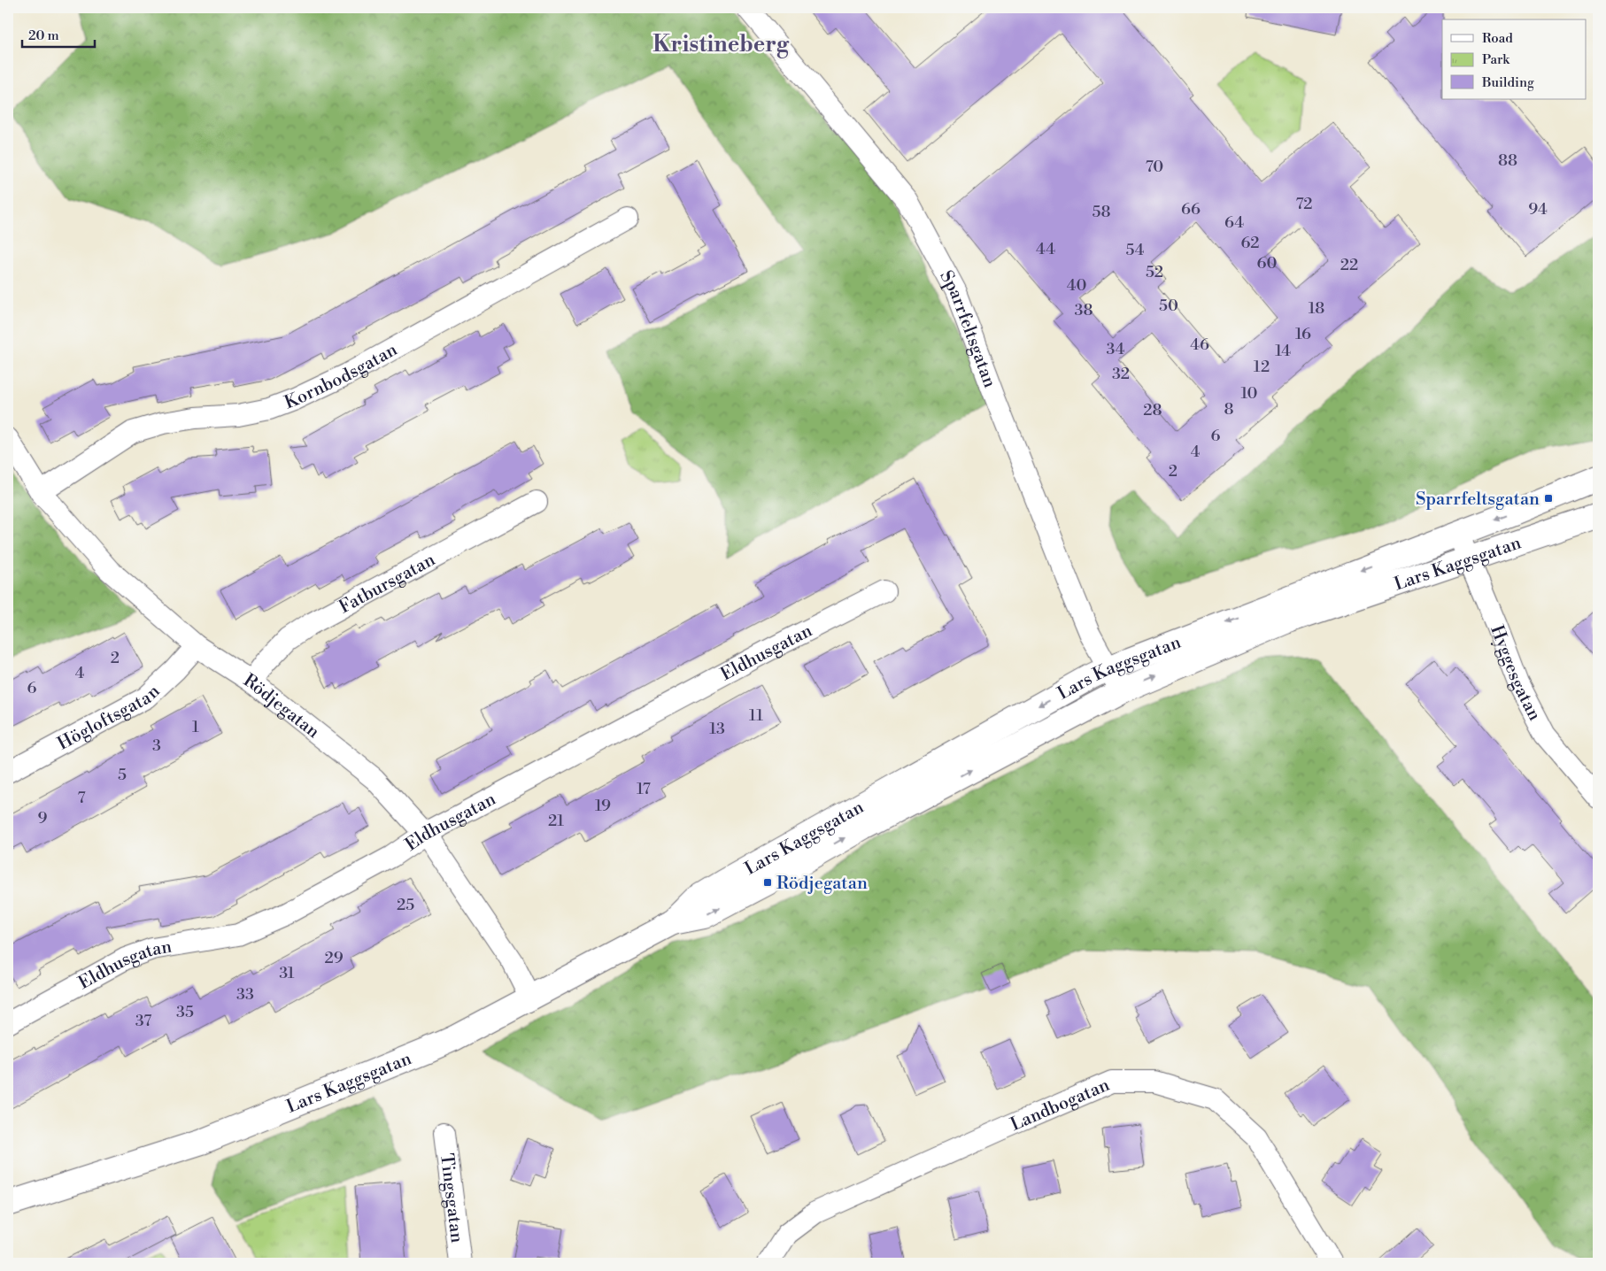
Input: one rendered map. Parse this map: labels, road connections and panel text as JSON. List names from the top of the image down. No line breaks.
{"streets":{"street":["Sparrfeltsgatan","Kornbodsgatan","Lars Kaggsgatan","Fatbursgatan","Eldhusgatan","Hyggesgatan","Rödjegatan","Högloftsgatan","Landbogatan","Tingsgatan"]},"crossings":[["Sparrfeltsgatan","Lars Kaggsgatan"],["Kornbodsgatan","Rödjegatan"],["Lars Kaggsgatan","Hyggesgatan"],["Lars Kaggsgatan","Rödjegatan"],["Fatbursgatan","Rödjegatan"],["Eldhusgatan","Rödjegatan"],["Rödjegatan","Högloftsgatan"]],"districts":["Kristineberg"],"places":{"transit":["Sparrfeltsgatan","Rödjegatan"]},"house_numbers":["88","70","72","66","94","58","64","62","44","54","60","22","52","40","50","18","38","16","46","34","14","12","32","10","8","28","6","4","2","2","4","6","11","1","13","3","5","17","7","19","9","21","25","29","31","33","35","37"],"legend":["Road","Park","Building"],"scale_bar":"20 m"}
